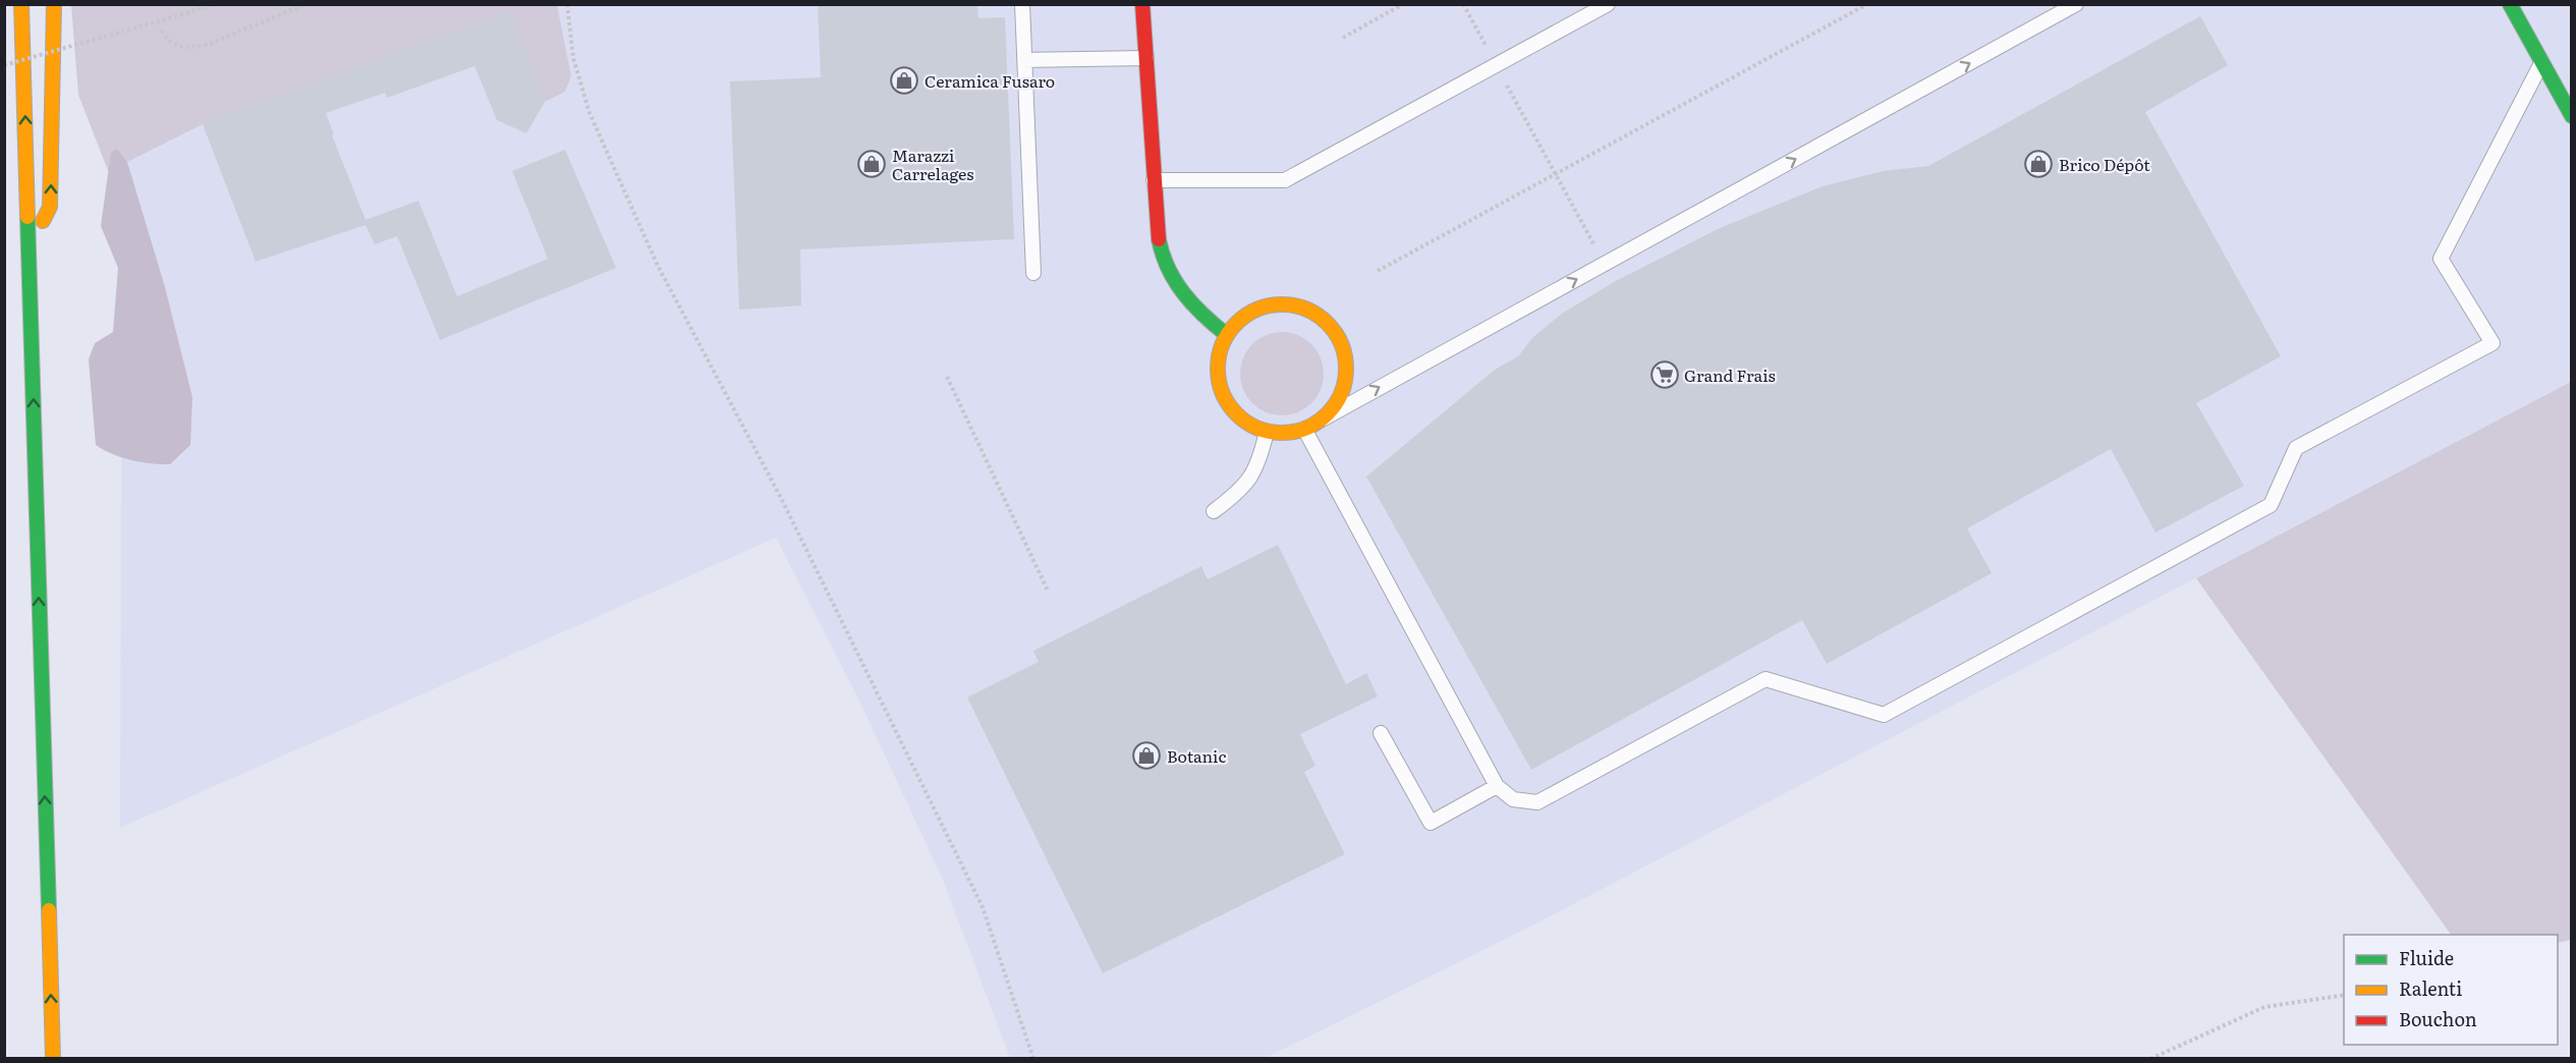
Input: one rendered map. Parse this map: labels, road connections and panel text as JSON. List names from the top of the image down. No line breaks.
{"places":{"shop":["Ceramica Fusaro","Marazzi Carrelages","Brico Dépôt","Botanic"],"supermarket":["Grand Frais"]},"legend":["Fluide","Ralenti","Bouchon"]}
